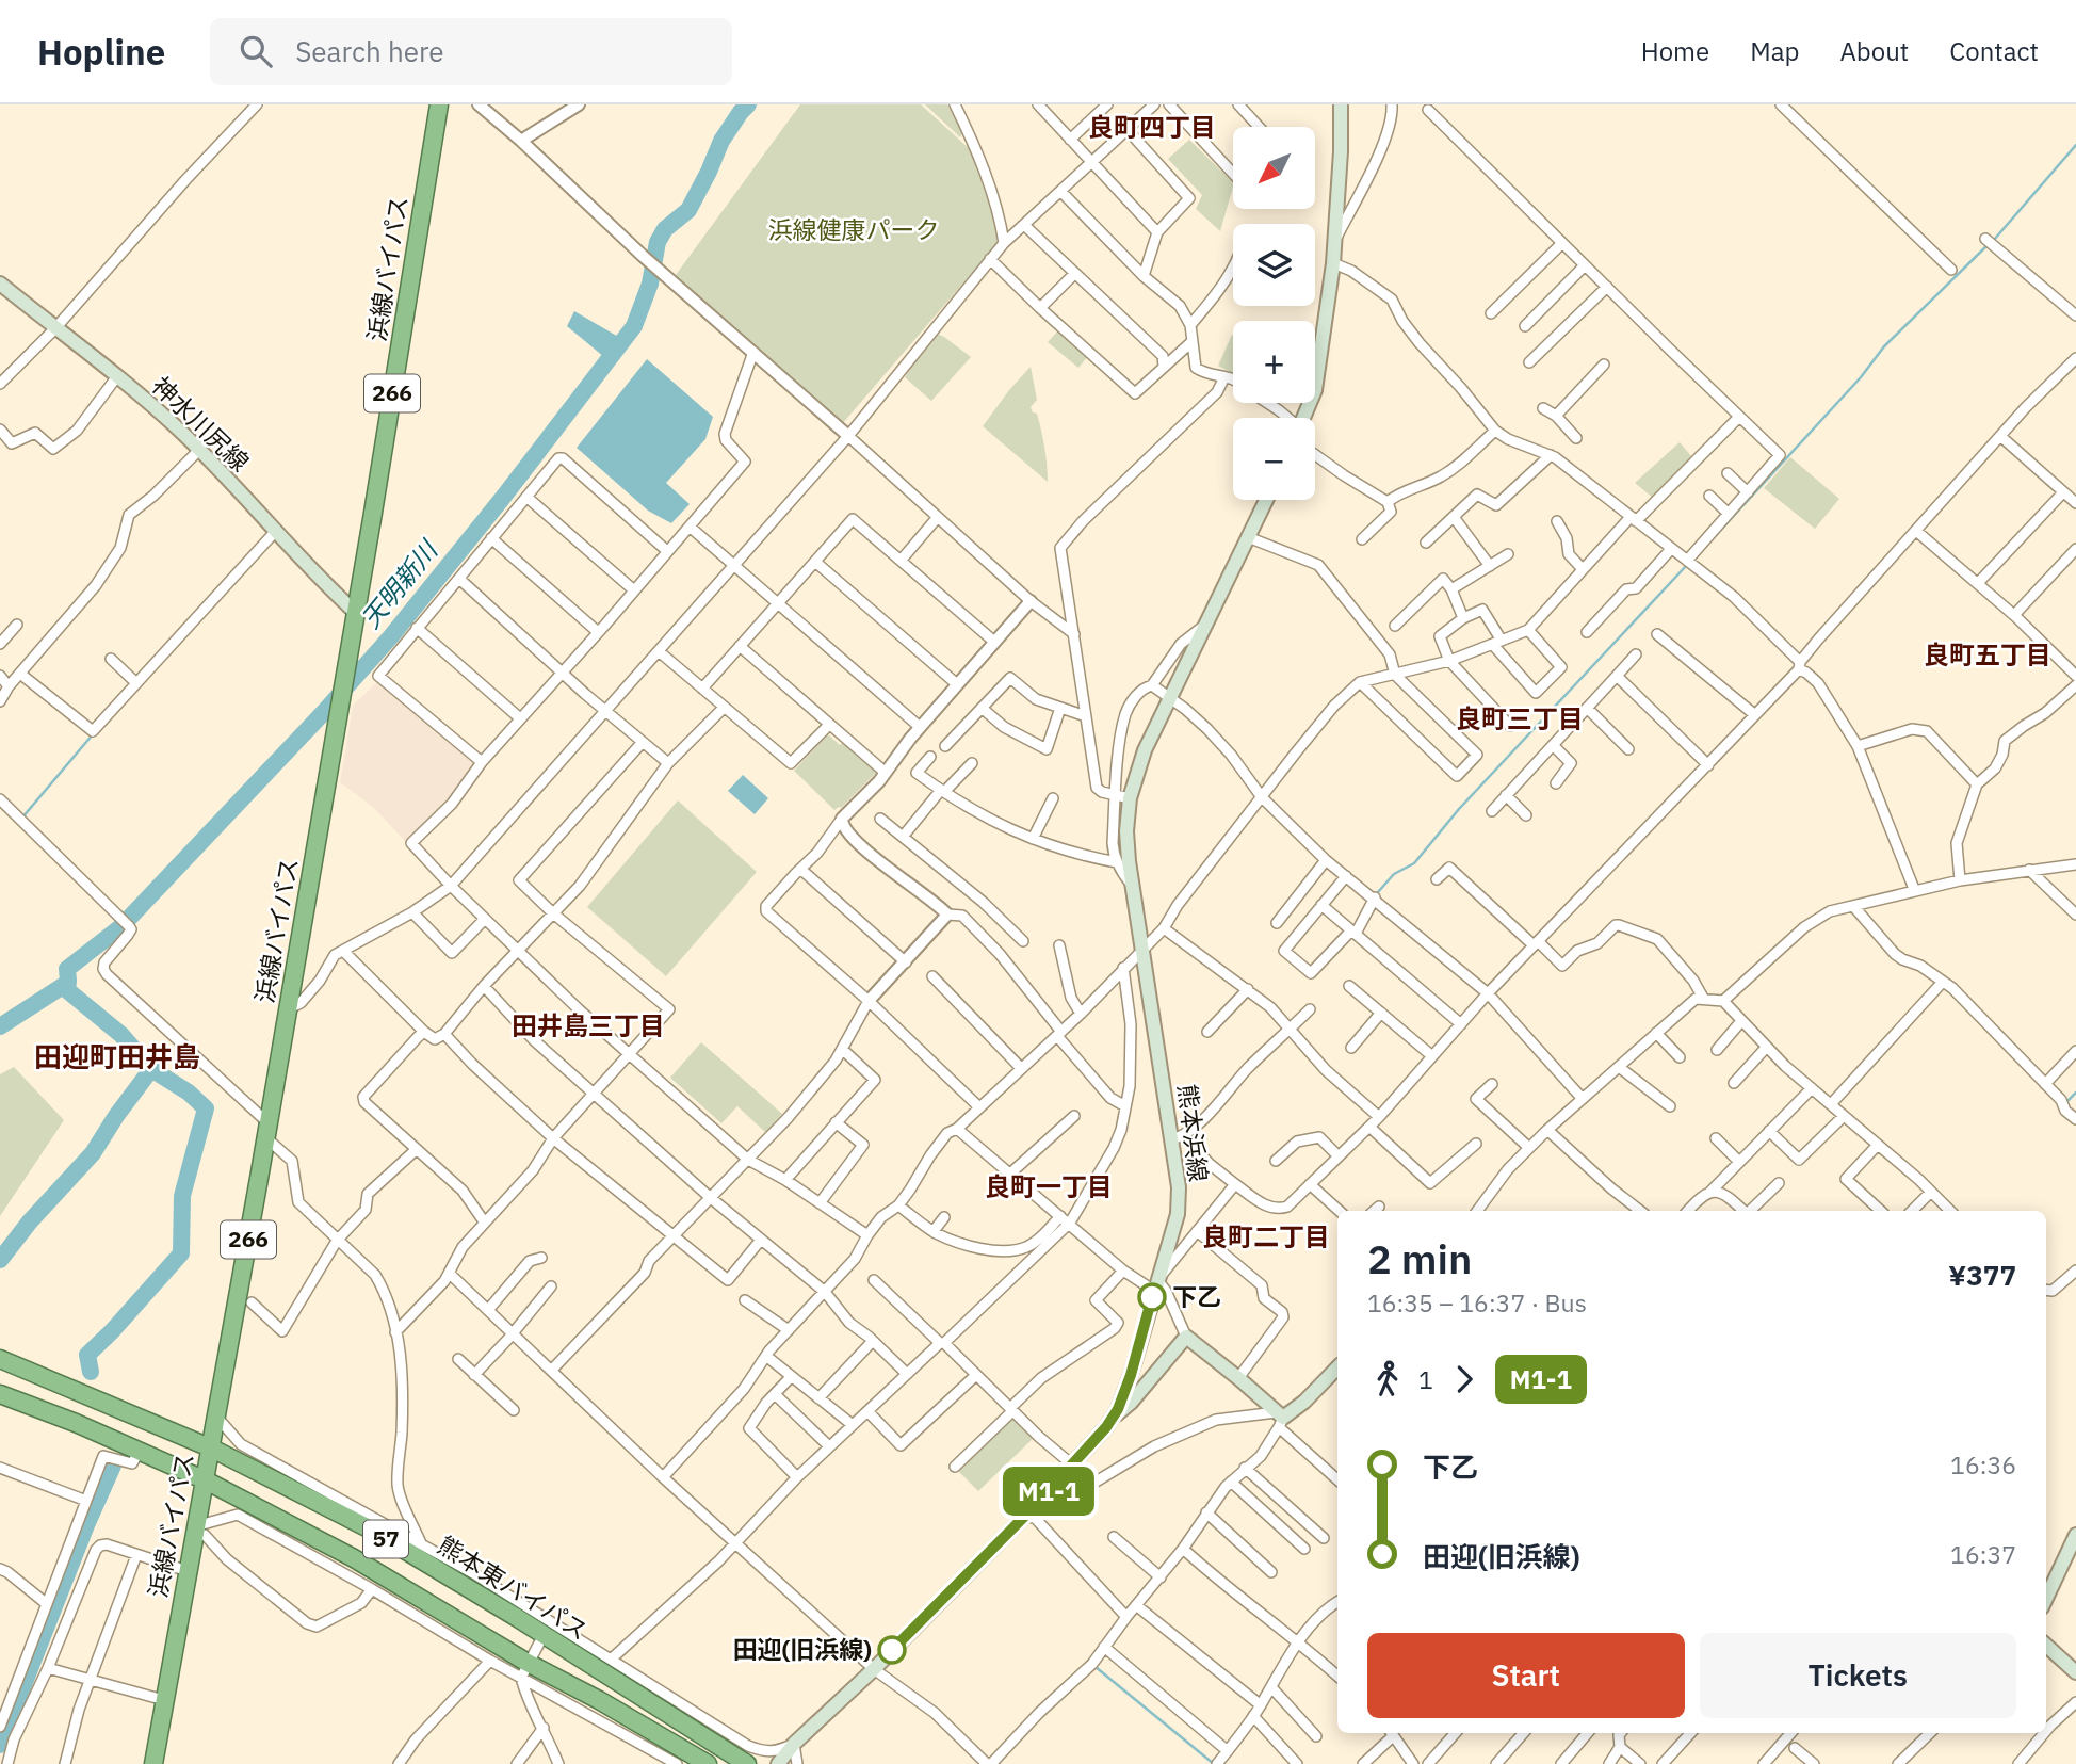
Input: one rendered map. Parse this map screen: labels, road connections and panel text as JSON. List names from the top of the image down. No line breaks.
{"streets":{"highway":["浜線バイパス","266","57","熊本東バイパス"],"main road":["神水川尻線","熊本浜線"]},"crossings":[["浜線バイパス","神水川尻線"],["浜線バイパス","57"],["浜線バイパス","熊本東バイパス"]],"districts":["良町四丁目","良町五丁目","良町三丁目","田井島三丁目","田迎町田井島","良町一丁目","良町二丁目"],"water":["天明新川"],"parks":["浜線健康パーク"],"places":["下乙","田迎(旧浜線)"],"lines":["bus line M1-1"],"north":"bottom left","page":{"header":"Hopline","search":"Search here","nav":["Home","Map","About","Contact"],"on_map":"M1-1","map_buttons":["+","−"],"heading":["2 min","16:35 – 16:37 · Bus","¥377"],"legs":["1","M1-1"],"list":[{"name":"下乙","value":"16:36"},{"name":"田迎(旧浜線)","value":"16:37"}],"buttons":["Start","Tickets"]}}
